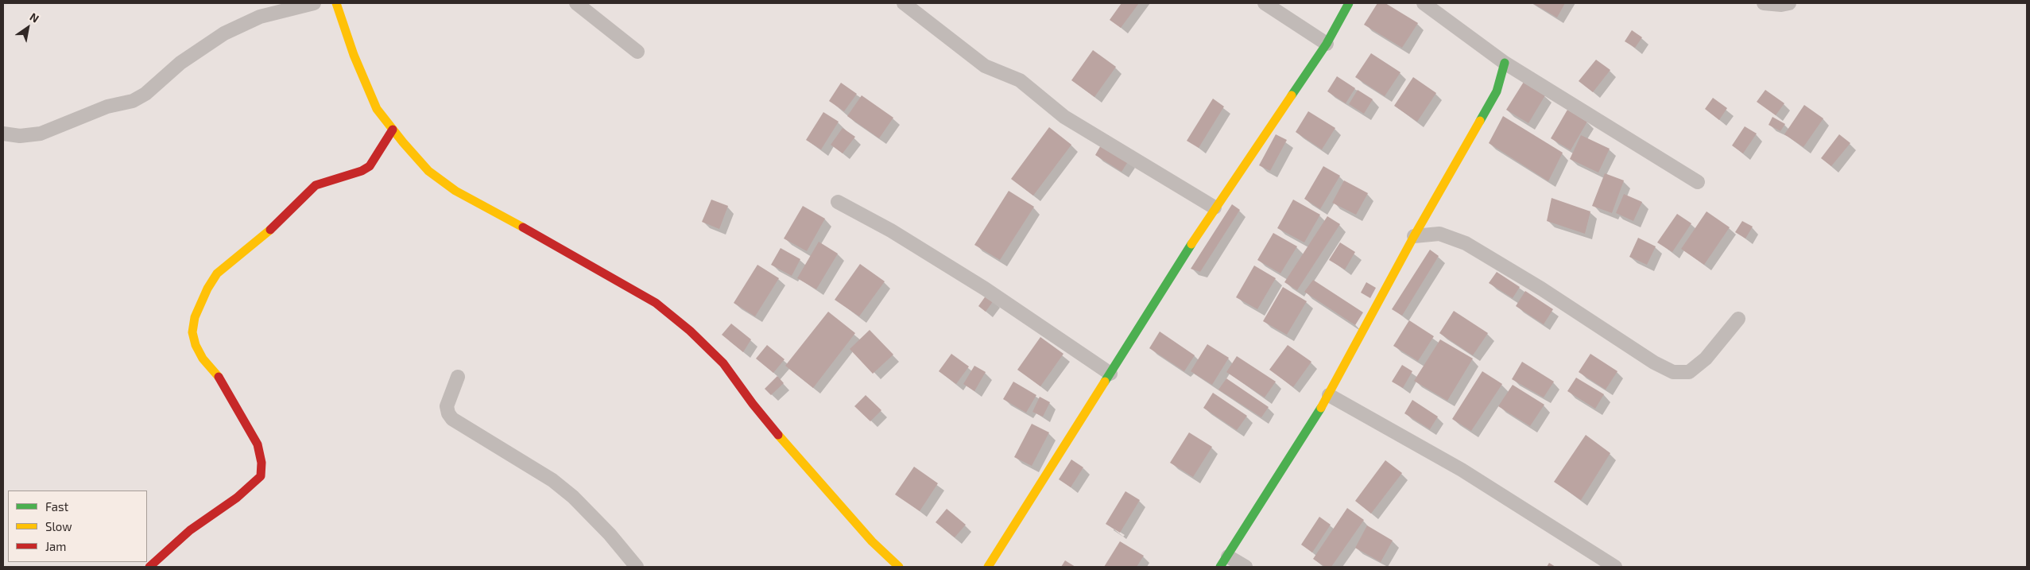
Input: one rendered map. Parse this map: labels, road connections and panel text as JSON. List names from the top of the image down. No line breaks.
{"legend":["Fast","Slow","Jam"],"north":"top right"}
